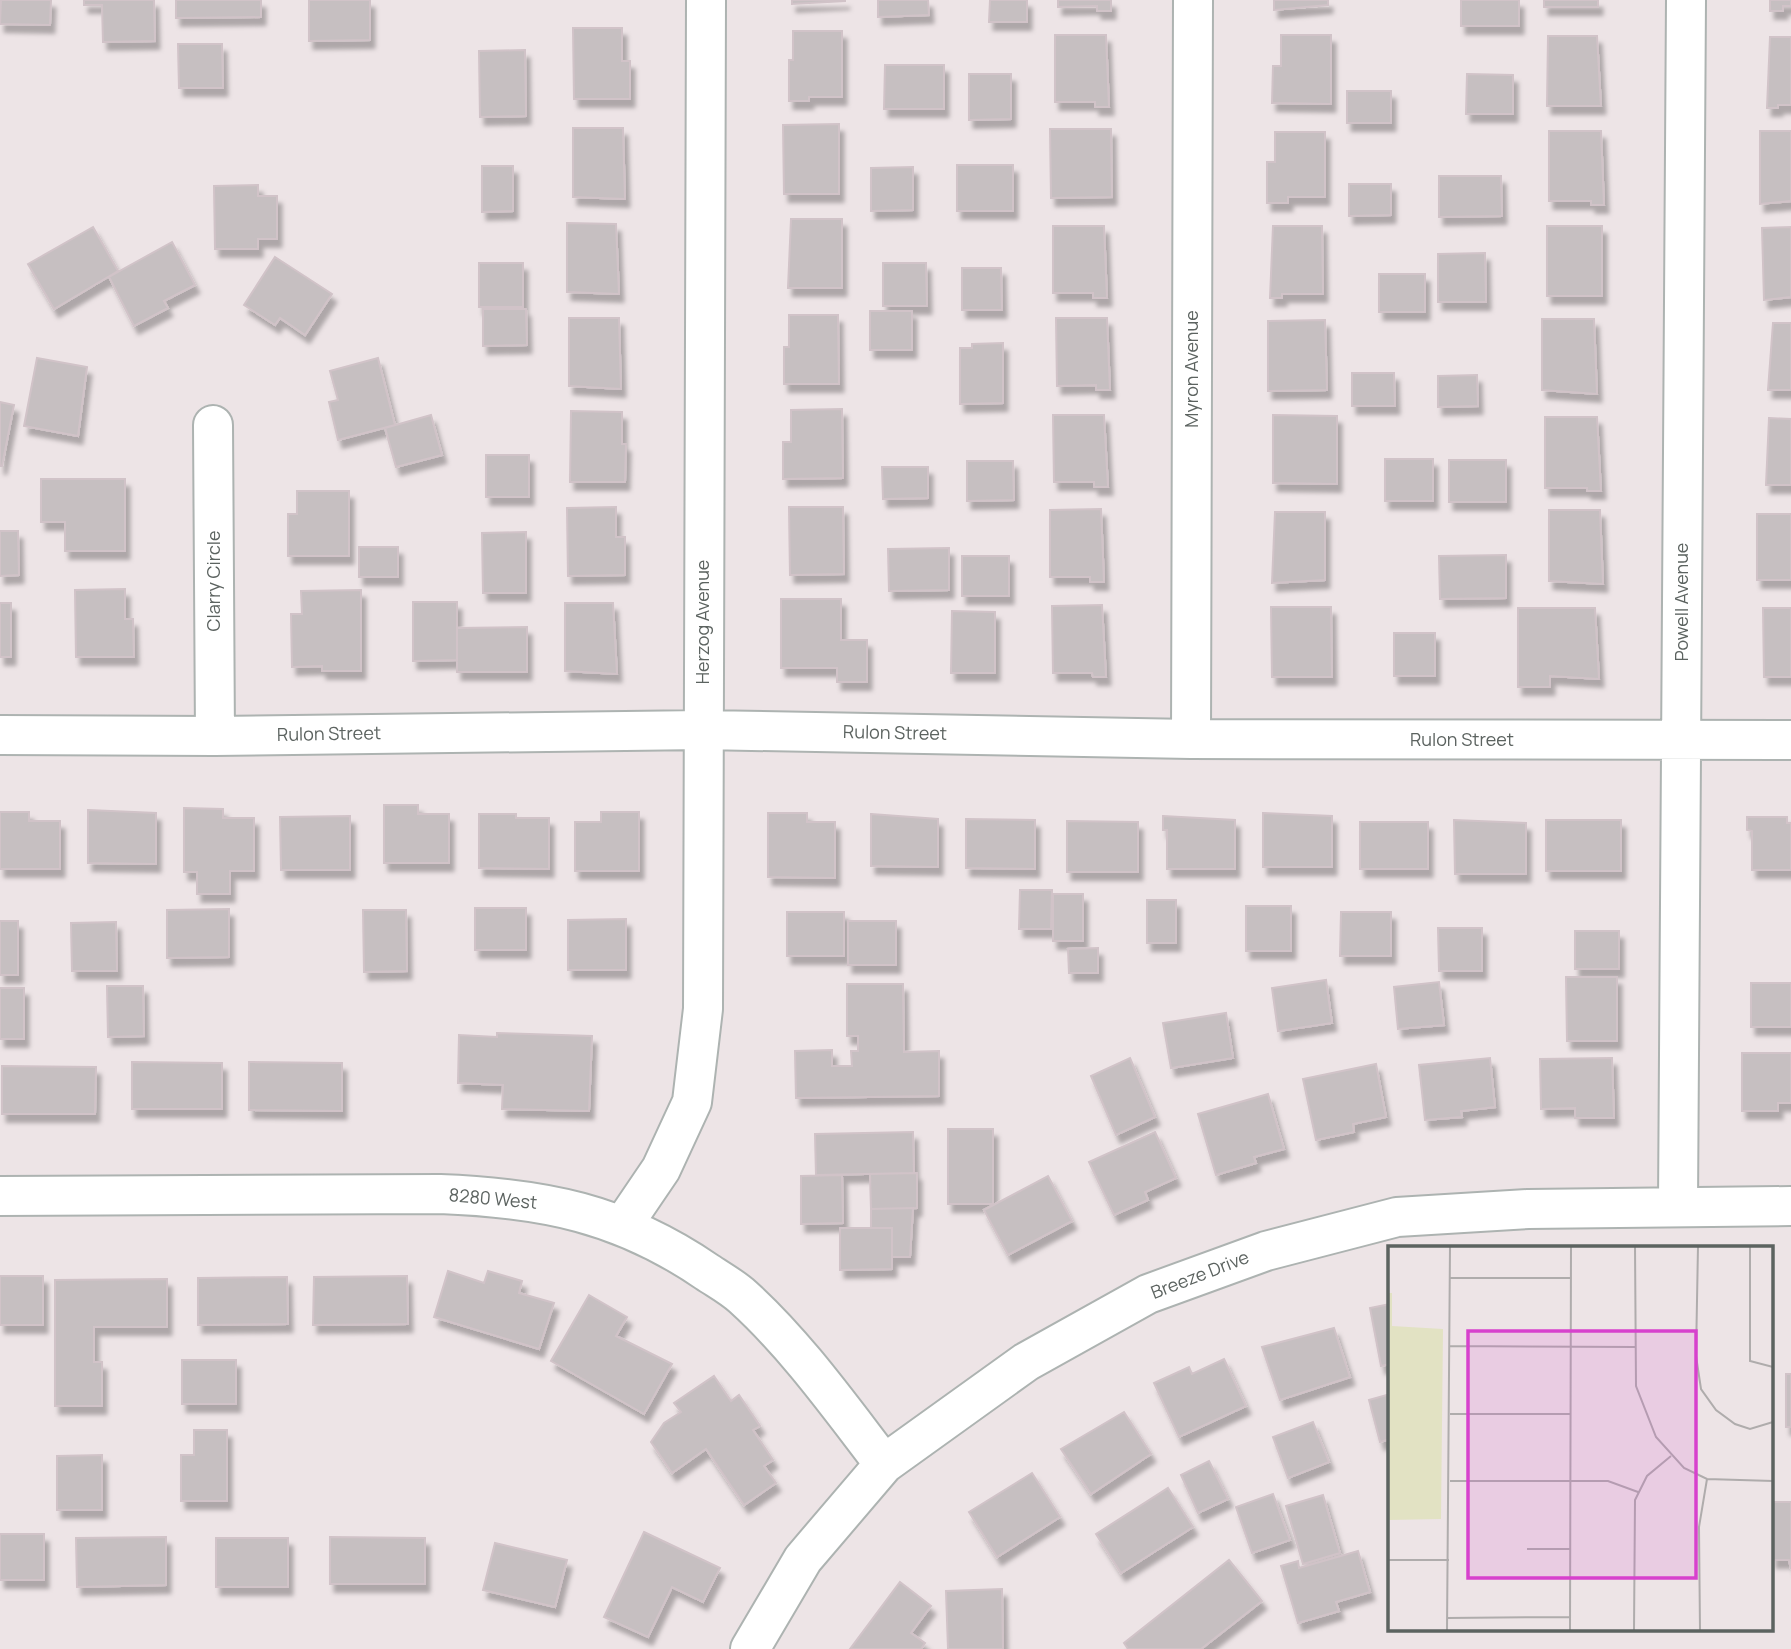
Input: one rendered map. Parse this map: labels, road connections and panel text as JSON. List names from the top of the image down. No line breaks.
{"streets":{"street":["Myron Avenue","Clarry Circle","Powell Avenue","Herzog Avenue","Rulon Street","8280 West","Breeze Drive"]},"crossings":[["Myron Avenue","Rulon Street"],["Clarry Circle","Rulon Street"],["Powell Avenue","Rulon Street"],["Powell Avenue","Breeze Drive"],["Herzog Avenue","Rulon Street"],["Herzog Avenue","8280 West"],["8280 West","Breeze Drive"]]}
